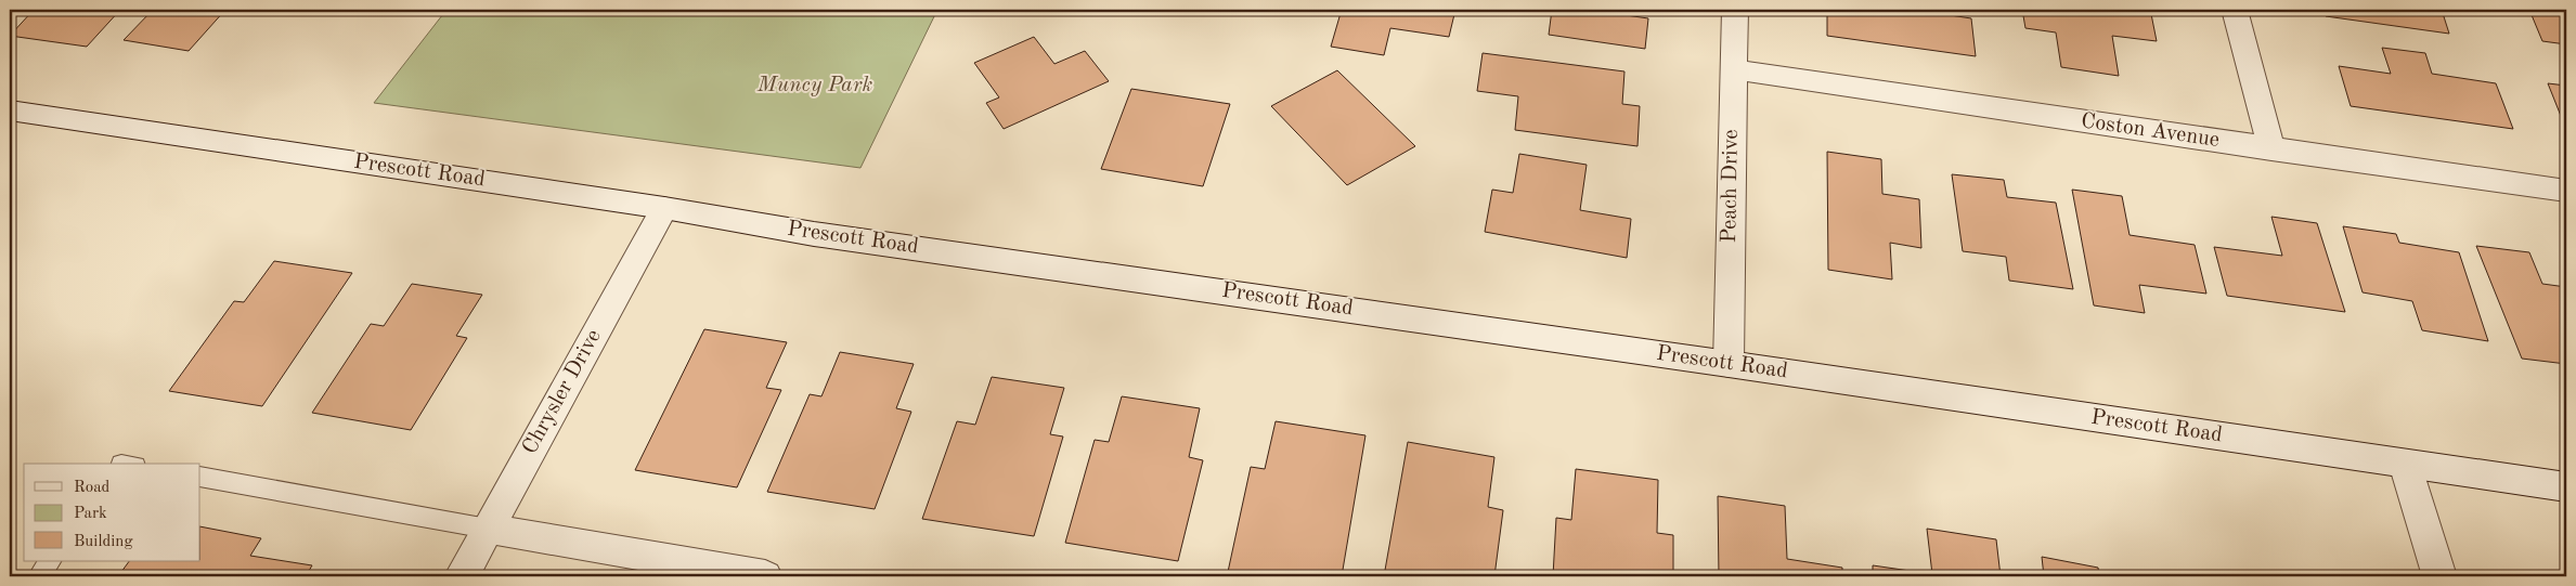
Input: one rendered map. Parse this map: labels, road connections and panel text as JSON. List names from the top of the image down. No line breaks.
{"streets":{"main road":["Coston Avenue","Prescott Road","Peach Drive","Chrysler Drive"]},"crossings":[["Coston Avenue","Peach Drive"],["Prescott Road","Peach Drive"],["Prescott Road","Chrysler Drive"]],"parks":["Muncy Park"],"legend":["Road","Park","Building"]}
